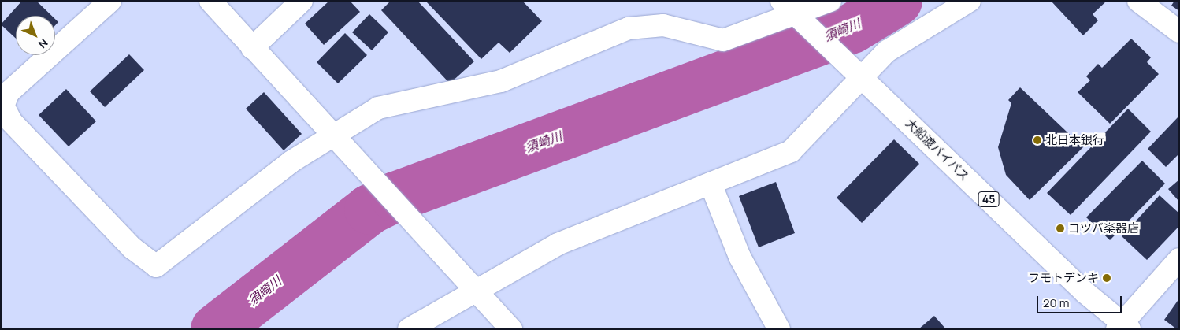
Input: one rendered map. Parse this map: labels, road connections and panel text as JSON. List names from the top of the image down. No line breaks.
{"streets":{"main road":["大船渡バイパス","45"]},"water":["須崎川"],"places":["北日本銀行","ヨツバ楽器店","フモトデンキ"],"scale_bar":"20 m","north":"bottom right"}
